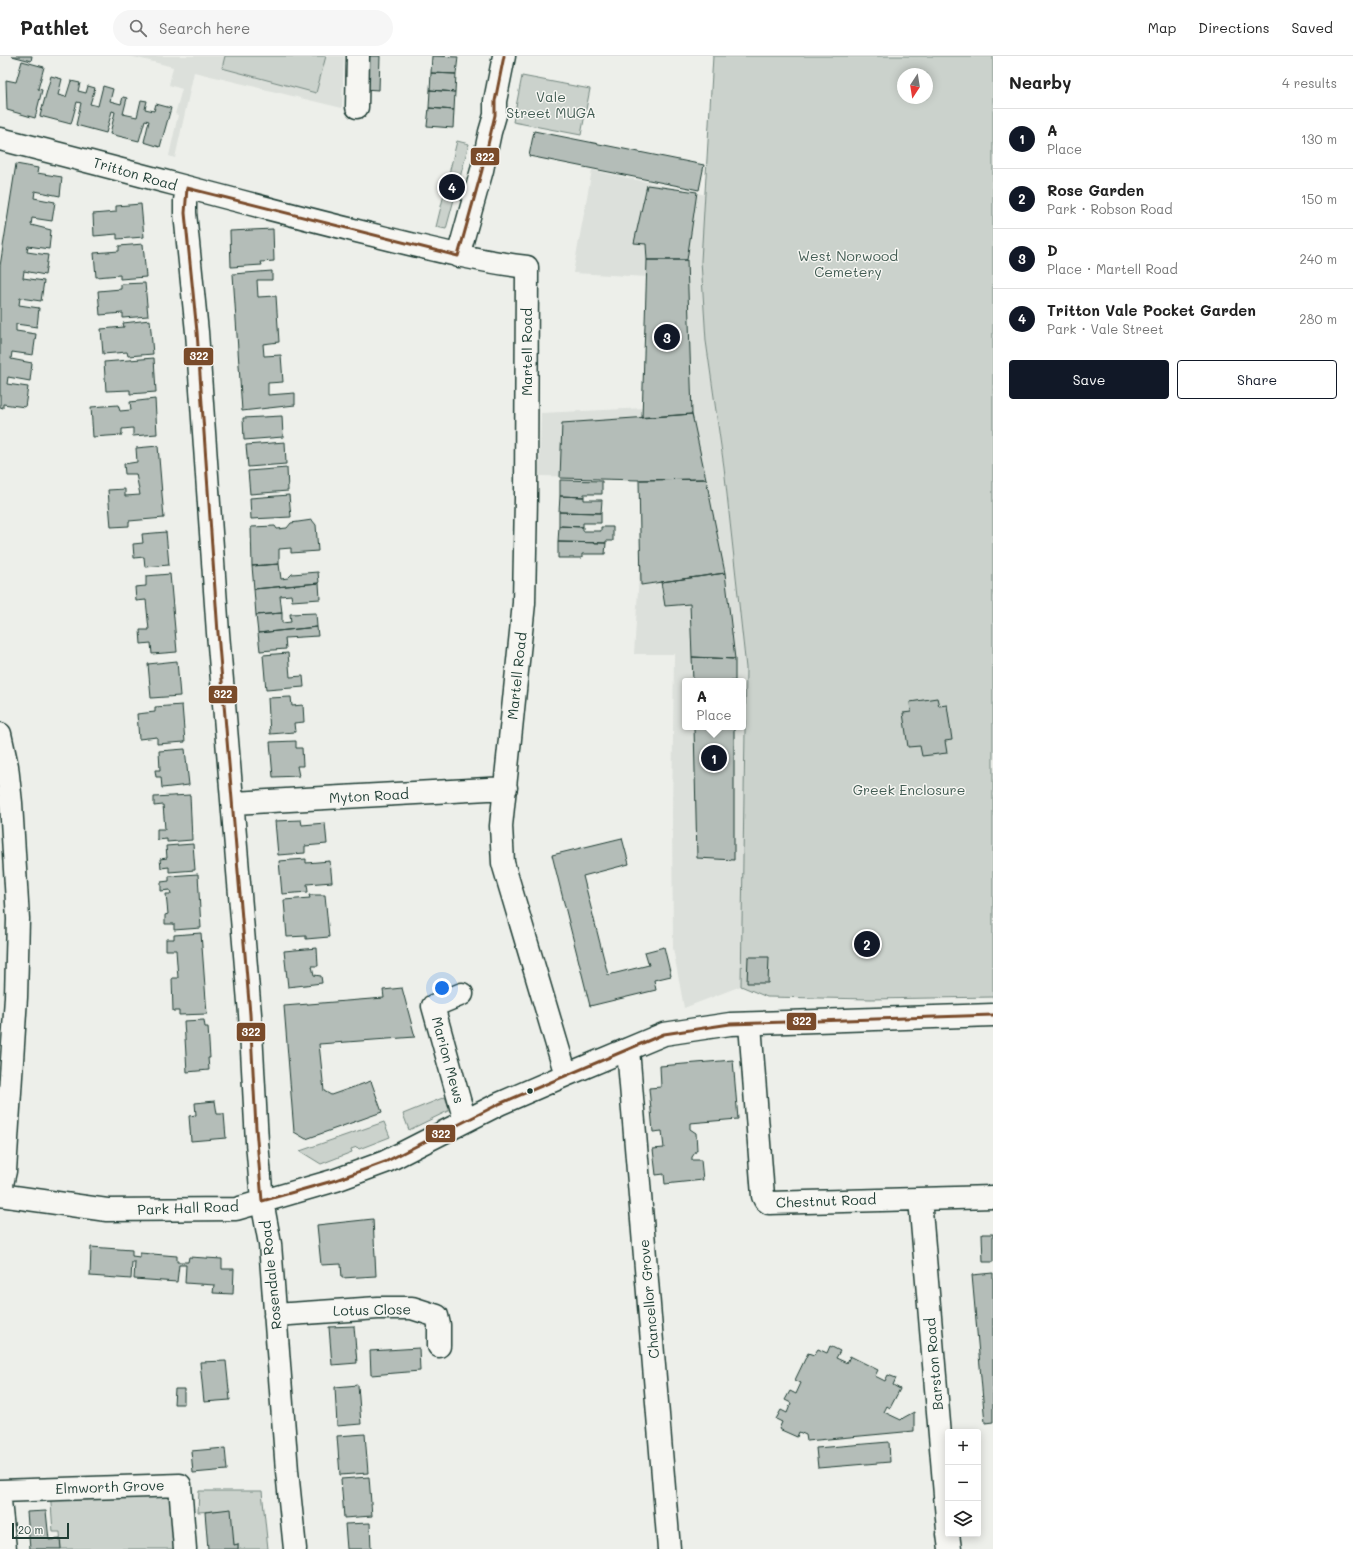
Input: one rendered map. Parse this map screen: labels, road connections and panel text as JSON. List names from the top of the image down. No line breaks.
{"streets":{"street":["Tritton Road","Martell Road","Myton Road","Marion Mews","Chestnut Road","Park Hall Road","Rosendale Road","Chancellor Grove","Lotus Close","Barston Road","Elmworth Grove"]},"crossings":[["Tritton Road","Martell Road"],["Tritton Road","Rosendale Road"],["Martell Road","Myton Road"],["Martell Road","Park Hall Road"],["Myton Road","Rosendale Road"],["Marion Mews","Park Hall Road"],["Chestnut Road","Park Hall Road"],["Chestnut Road","Barston Road"],["Park Hall Road","Rosendale Road"],["Park Hall Road","Chancellor Grove"],["Rosendale Road","Lotus Close"]],"parks":["Vale Street MUGA","West Norwood Cemetery","Greek Enclosure"],"lines":["transit line 322"],"scale_bar":"20 m","north":"bottom","page":{"header":"Pathlet","search":"Search here","nav":["Map","Directions","Saved"],"heading":["Nearby","4 results"],"list":[{"mark":"1","name":"A","note":"Place","value":"130 m"},{"mark":"2","name":"Rose Garden","note":"Park · Robson Road","value":"150 m"},{"mark":"3","name":"D","note":"Place · Martell Road","value":"240 m"},{"mark":"4","name":"Tritton Vale Pocket Garden","note":"Park · Vale Street","value":"280 m"}],"pins":["4","3","1","2"],"buttons":["Save","Share"],"popup":["A","Place"],"map_buttons":["+","−"],"scale":"20 m"}}
